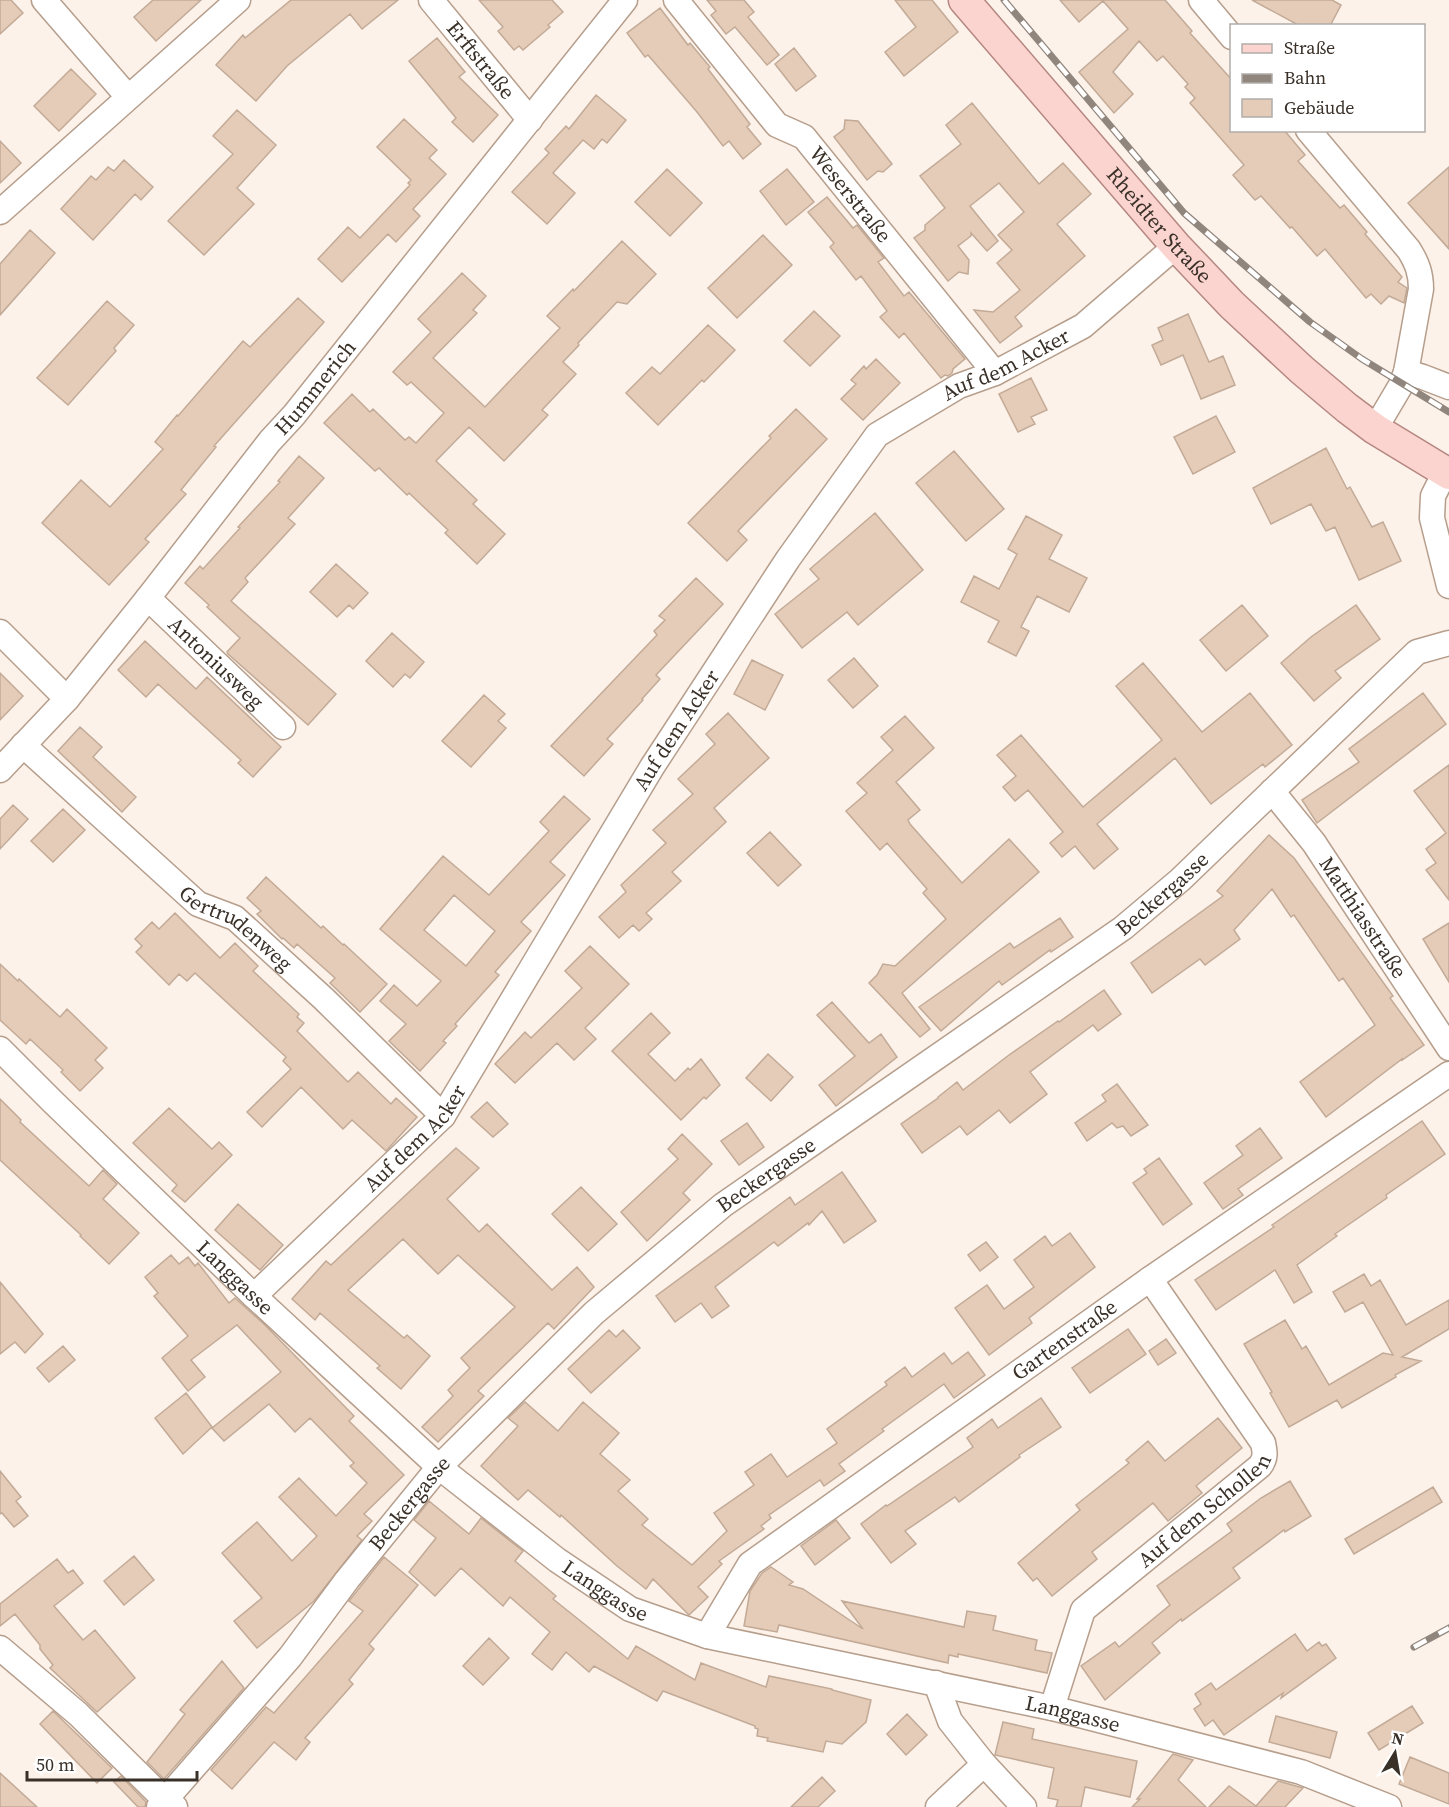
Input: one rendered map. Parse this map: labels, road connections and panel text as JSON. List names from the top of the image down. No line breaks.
{"streets":{"main road":["Rheidter Straße"],"street":["Erftstraße","Weserstraße","Auf dem Acker","Hummerich","Antoniusweg","Beckergasse","Matthiasstraße","Gertrudenweg","Langgasse","Gartenstraße","Auf dem Schollen"]},"crossings":[["Erftstraße","Hummerich"],["Weserstraße","Auf dem Acker"],["Rheidter Straße","Auf dem Acker"],["Auf dem Acker","Gertrudenweg"],["Auf dem Acker","Langgasse"],["Hummerich","Antoniusweg"],["Hummerich","Gertrudenweg"],["Beckergasse","Matthiasstraße"],["Beckergasse","Langgasse"],["Langgasse","Gartenstraße"],["Langgasse","Auf dem Schollen"],["Gartenstraße","Auf dem Schollen"]],"legend":["Straße","Bahn","Gebäude"],"scale_bar":"50 m","north":"top"}
